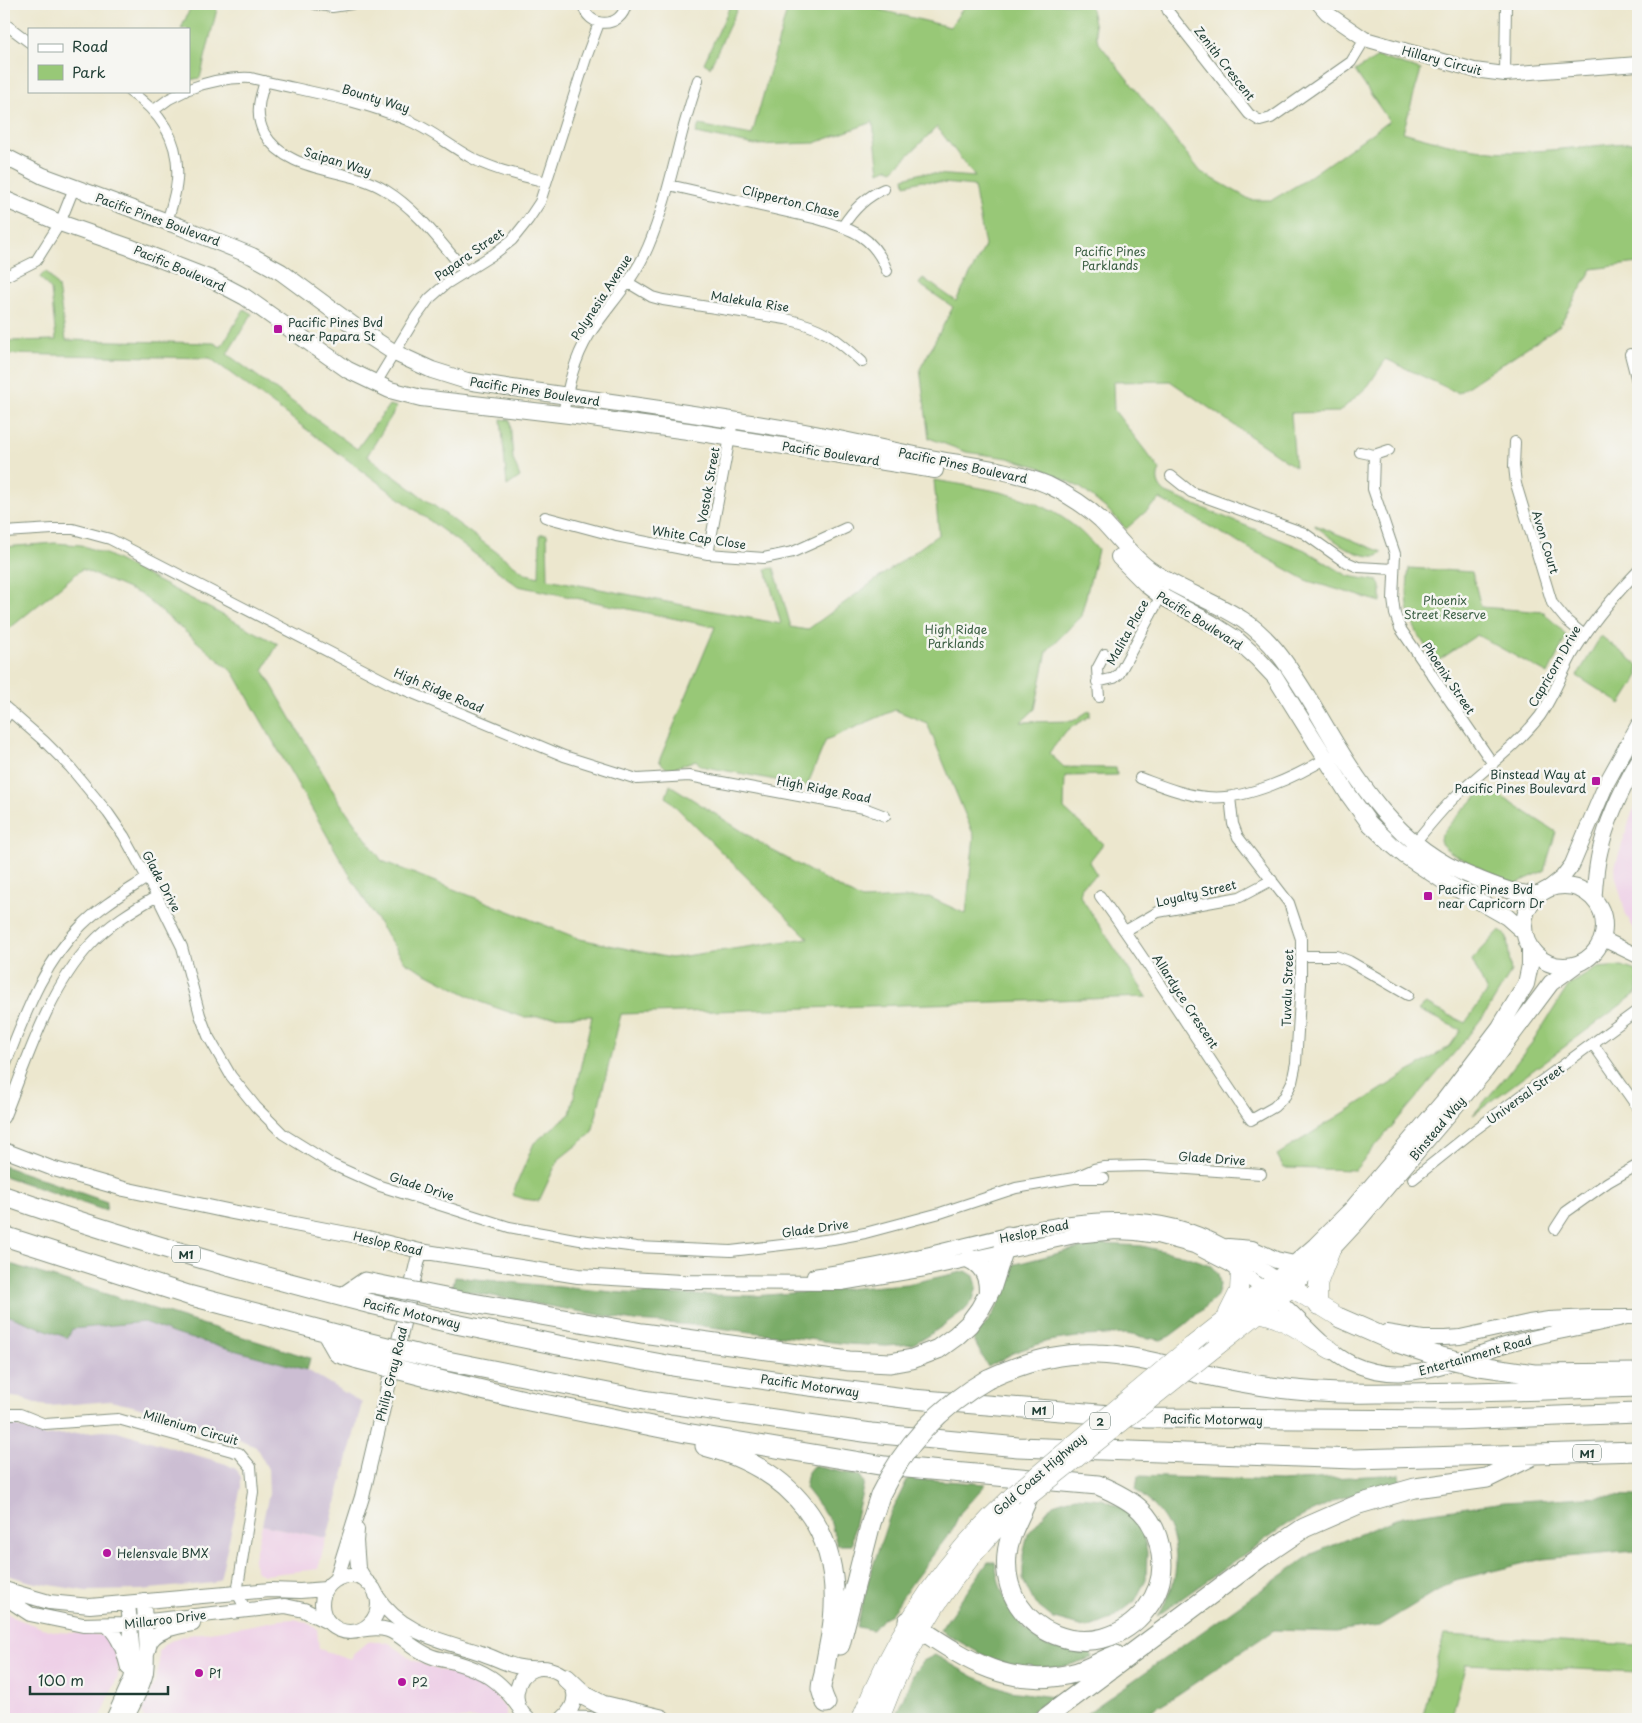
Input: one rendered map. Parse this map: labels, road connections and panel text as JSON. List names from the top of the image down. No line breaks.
{"streets":{"highway":["M1","Pacific Motorway","Entertainment Road","2","Gold Coast Highway"],"main road":["Pacific Pines Boulevard","Pacific Boulevard","Binstead Way"],"street":["Hillary Circuit","Zenith Crescent","Bounty Way","Saipan Way","Clipperton Chase","Papara Street","Polynesia Avenue","Malekula Rise","Vostok Street","White Cap Close","Avon Court","Malita Place","Capricorn Drive","Phoenix Street","High Ridge Road","Glade Drive","Loyalty Street","Tuvalu Street","Allardyce Crescent","Universal Street","Heslop Road","Philip Gray Road","Millenium Circuit","Millaroo Drive"]},"crossings":[["Hillary Circuit","Zenith Crescent"],["Bounty Way","Saipan Way"],["Bounty Way","Papara Street"],["Saipan Way","Papara Street"],["Clipperton Chase","Polynesia Avenue"],["Pacific Pines Boulevard","Papara Street"],["Pacific Pines Boulevard","Pacific Boulevard"],["Pacific Pines Boulevard","Polynesia Avenue"],["Pacific Pines Boulevard","Vostok Street"],["Papara Street","Pacific Boulevard"],["Pacific Boulevard","Polynesia Avenue"],["Pacific Boulevard","Vostok Street"],["Pacific Boulevard","Malita Place"],["Pacific Boulevard","Capricorn Drive"],["Pacific Boulevard","Binstead Way"],["Polynesia Avenue","Malekula Rise"],["Vostok Street","White Cap Close"],["Avon Court","Capricorn Drive"],["Capricorn Drive","Phoenix Street"],["Loyalty Street","Tuvalu Street"],["Loyalty Street","Allardyce Crescent"],["Tuvalu Street","Allardyce Crescent"],["Binstead Way","Heslop Road"],["Binstead Way","Entertainment Road"],["Binstead Way","Gold Coast Highway"],["Heslop Road","Entertainment Road"],["Heslop Road","Philip Gray Road"],["Heslop Road","Gold Coast Highway"],["Entertainment Road","Gold Coast Highway"],["Philip Gray Road","Millaroo Drive"],["Millenium Circuit","Millaroo Drive"]],"parks":["Pacific Pines Parklands","Phoenix Street Reserve","High Ridge Parklands"],"places":{"transit":["Pacific Pines Bvd near Papara St","Binstead Way at Pacific Pines Boulevard","Pacific Pines Bvd near Capricorn Dr"],"other":["Helensvale BMX","P1","P2"]},"legend":["Road","Park"],"scale_bar":"100 m"}
